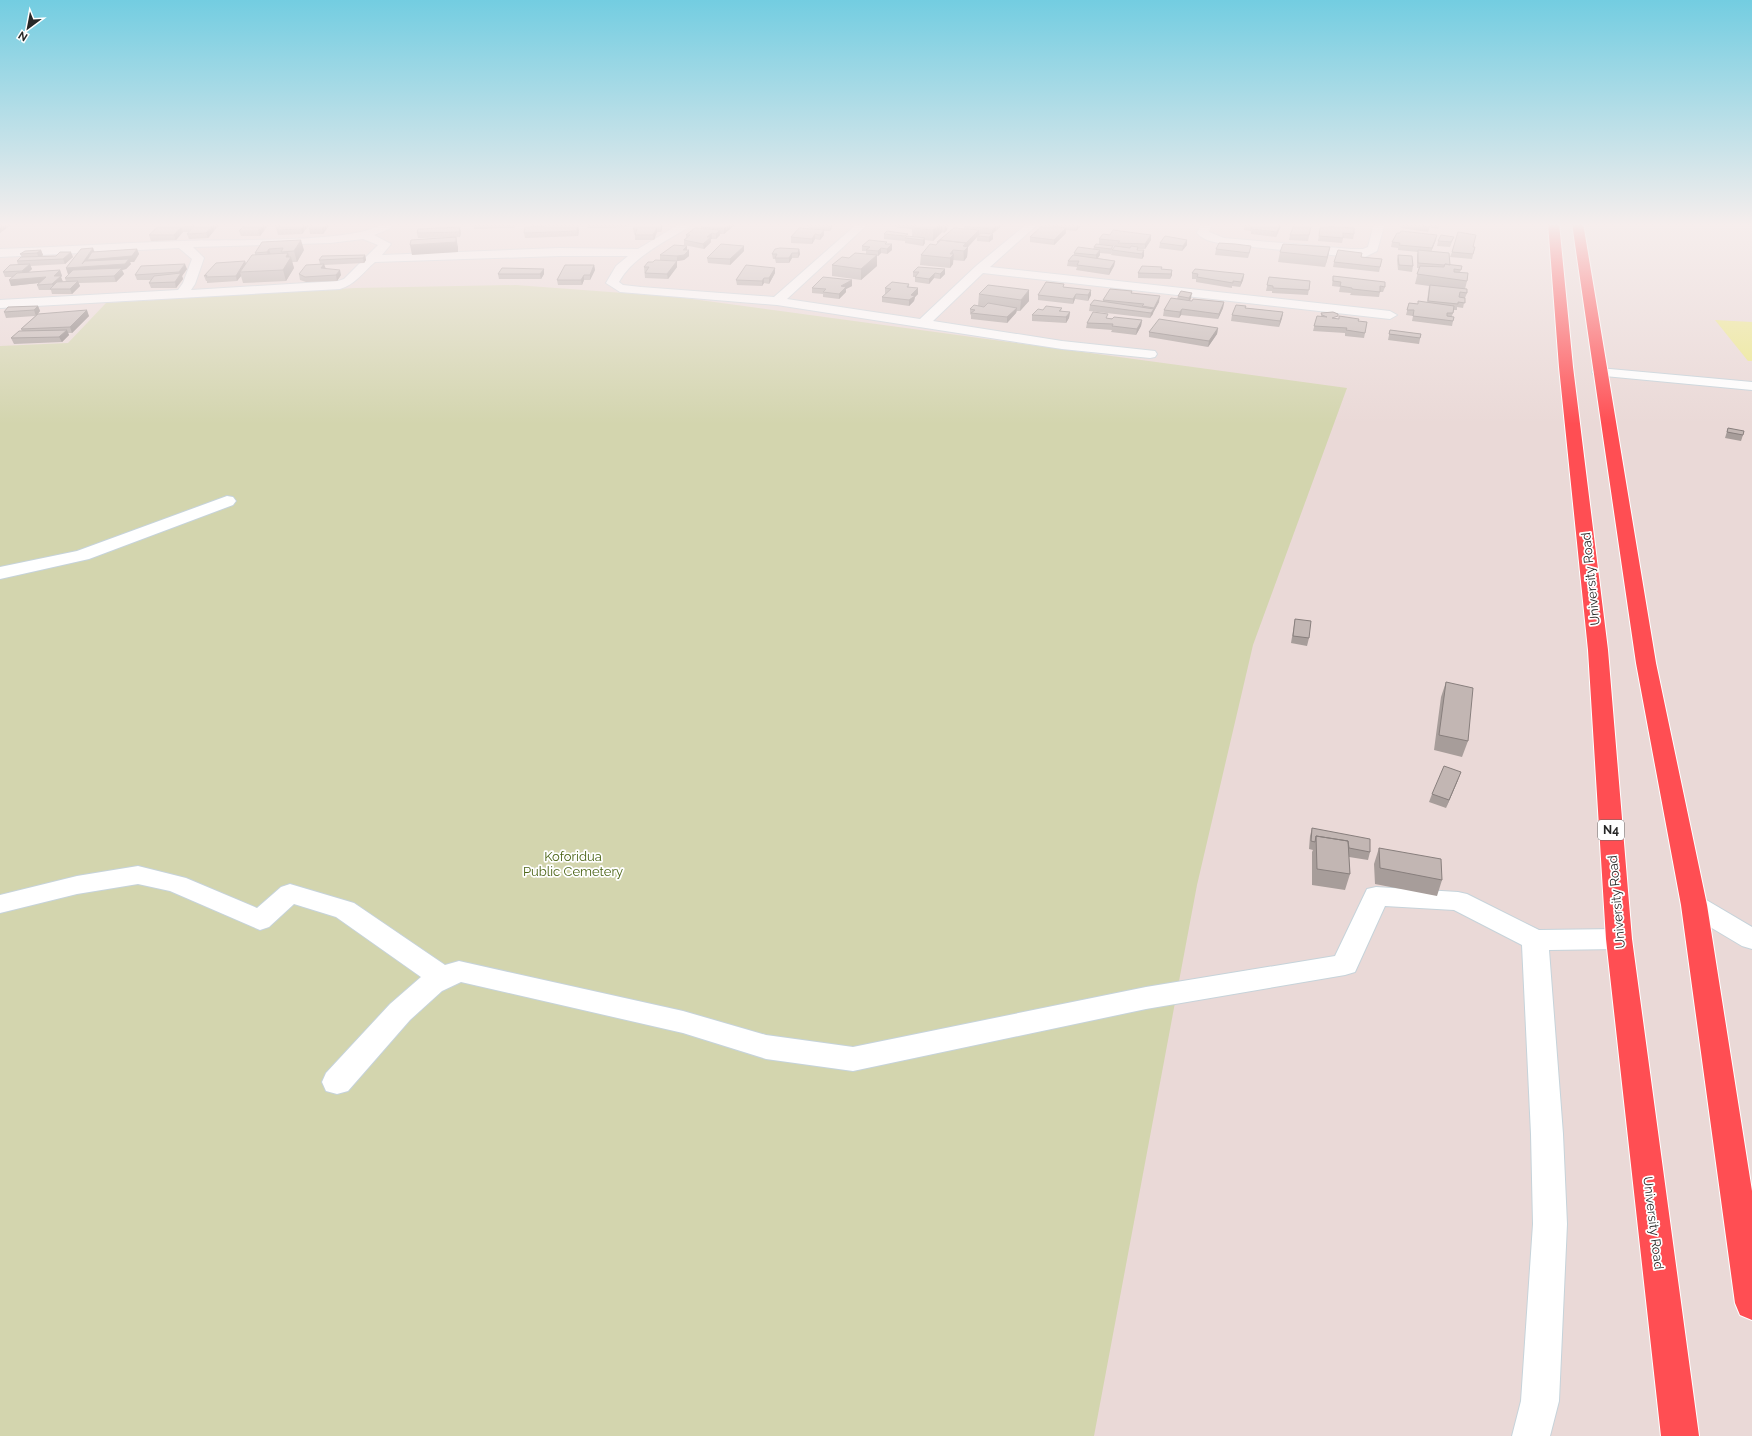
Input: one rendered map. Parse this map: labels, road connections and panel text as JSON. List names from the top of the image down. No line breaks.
{"streets":{"highway":["University Road","N4"]},"parks":["Koforidua Public Cemetery"],"north":"bottom left"}
